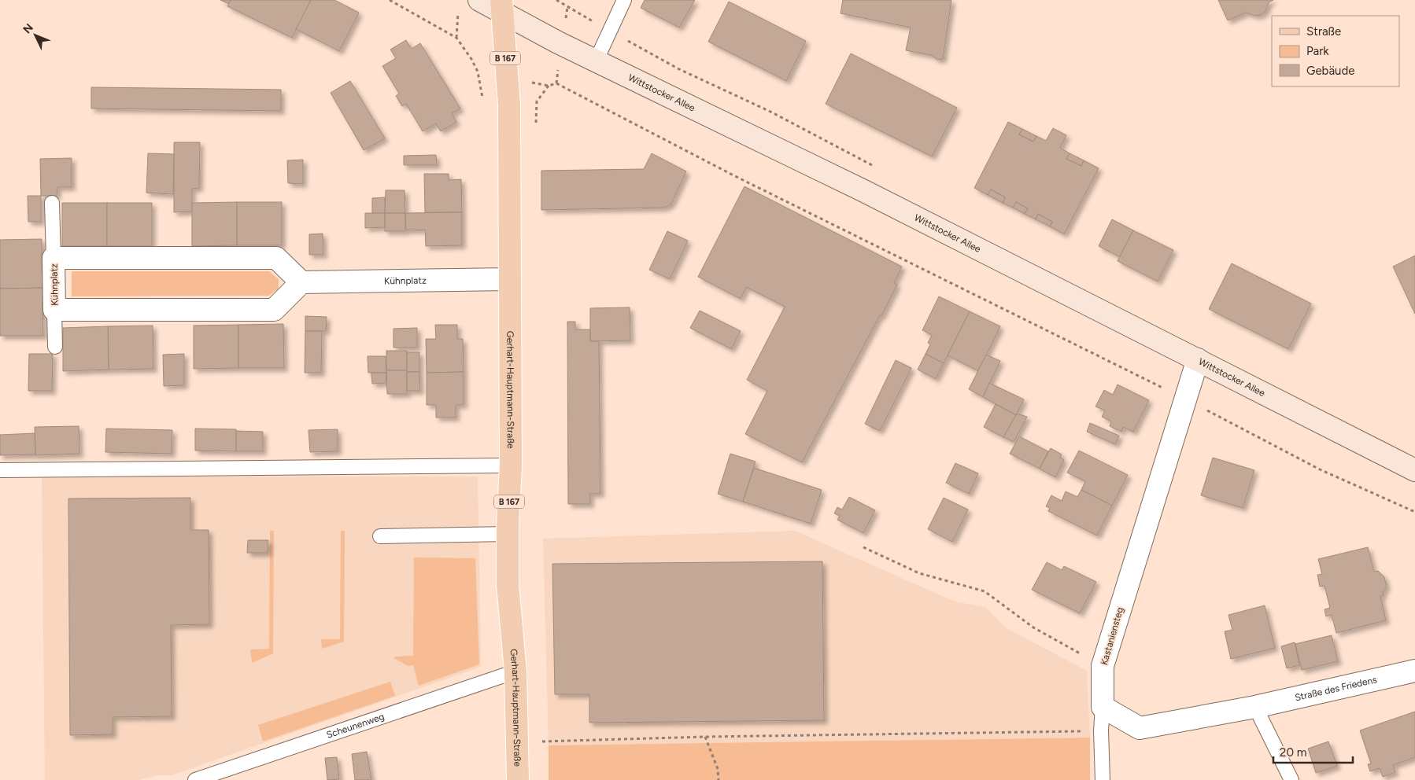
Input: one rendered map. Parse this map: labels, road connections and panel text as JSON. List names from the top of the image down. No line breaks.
{"streets":{"main road":["B 167","Wittstocker Allee","Gerhart-Hauptmann-Straße"],"street":["Kühnplatz","Kastaniensteg","Straße des Friedens"],"lane":["Scheunenweg"]},"crossings":[["Wittstocker Allee","Gerhart-Hauptmann-Straße"],["Wittstocker Allee","Kastaniensteg"],["Kühnplatz","Gerhart-Hauptmann-Straße"],["Gerhart-Hauptmann-Straße","Scheunenweg"]],"legend":["Straße","Park","Gebäude"],"scale_bar":"20 m","north":"top left"}
